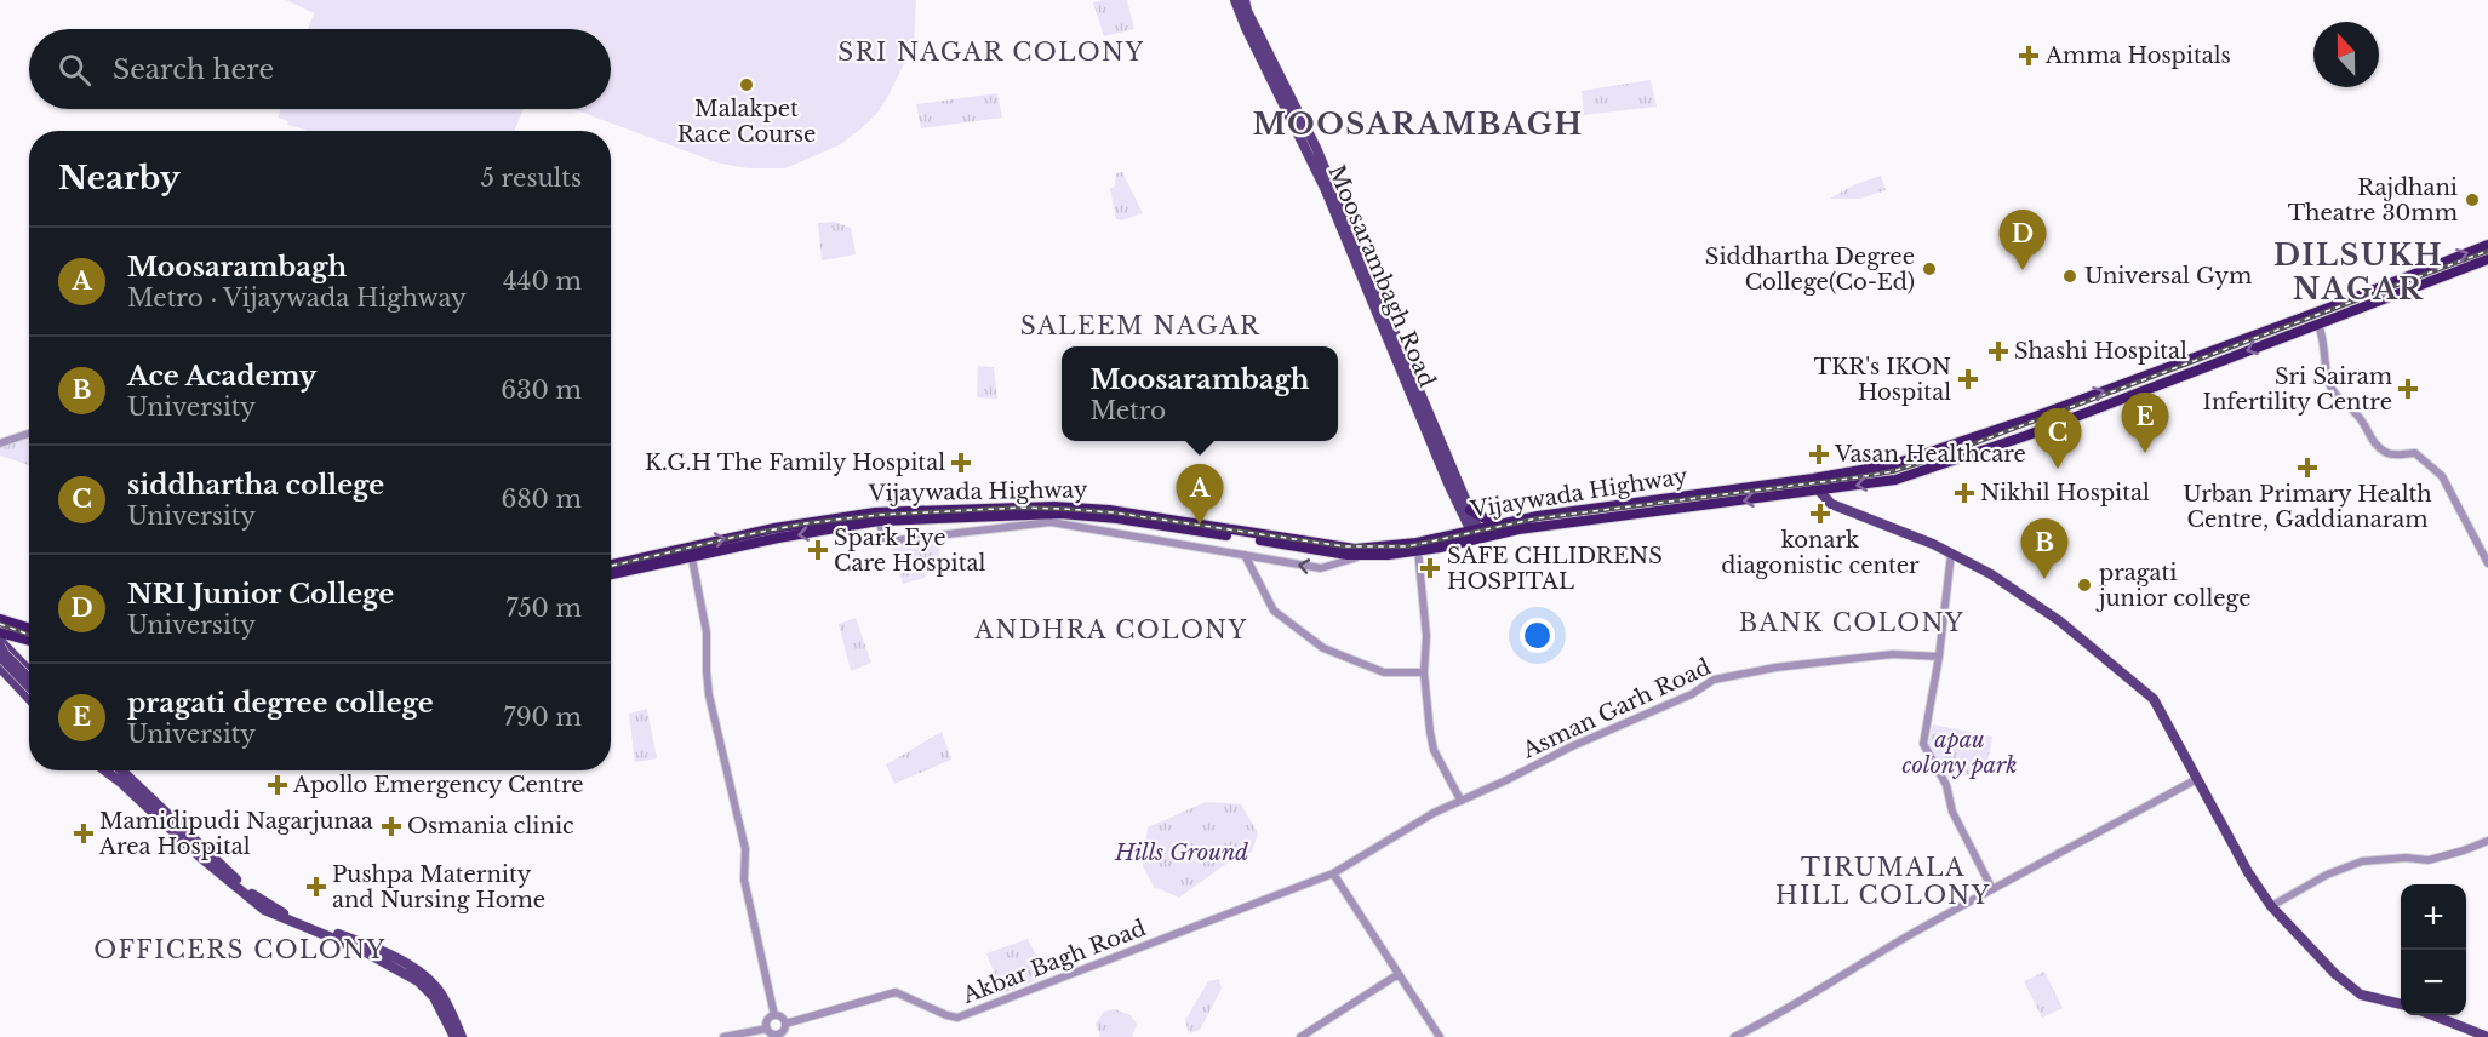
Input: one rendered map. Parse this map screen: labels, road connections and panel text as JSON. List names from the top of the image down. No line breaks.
{"streets":{"highway":["Vijaywada Highway"],"main road":["Moosarambagh Road"],"street":["Asman Garh Road","Akbar Bagh Road"]},"crossings":[["Moosarambagh Road","Vijaywada Highway"],["Asman Garh Road","Akbar Bagh Road"]],"districts":["SRI NAGAR COLONY","MOOSARAMBAGH","DILSUKH NAGAR","SALEEM NAGAR","BANK COLONY","ANDHRA COLONY","TIRUMALA HILL COLONY","OFFICERS COLONY"],"parks":["apau colony park","Hills Ground"],"places":{"health":["Amma Hospitals","Shashi Hospital","TKR's IKON Hospital","Sri Sairam Infertility Centre","Vasan Healthcare","K.G.H The Family Hospital","Urban Primary Health Centre, Gaddianaram","Nikhil Hospital","konark diagonistic center","Spark Eye Care Hospital","SAFE CHLIDRENS HOSPITAL","Apollo Emergency Centre","Osmania clinic","Mamidipudi Nagarjunaa Area Hospital","Pushpa Maternity and Nursing Home"],"other":["Malakpet Race Course","Rajdhani Theatre 30mm","Siddhartha Degree College(Co-Ed)","Universal Gym","pragati junior college"]},"north":"top","page":{"search":"Search here","heading":["Nearby","5 results"],"pins":["D","E","C","A","B"],"list":[{"mark":"A","name":"Moosarambagh","note":"Metro · Vijaywada Highway","value":"440 m"},{"mark":"B","name":"Ace Academy","note":"University","value":"630 m"},{"mark":"C","name":"siddhartha college","note":"University","value":"680 m"},{"mark":"D","name":"NRI Junior College","note":"University","value":"750 m"},{"mark":"E","name":"pragati degree college","note":"University","value":"790 m"}],"popup":["Moosarambagh","Metro"],"map_buttons":["+","−"]}}
